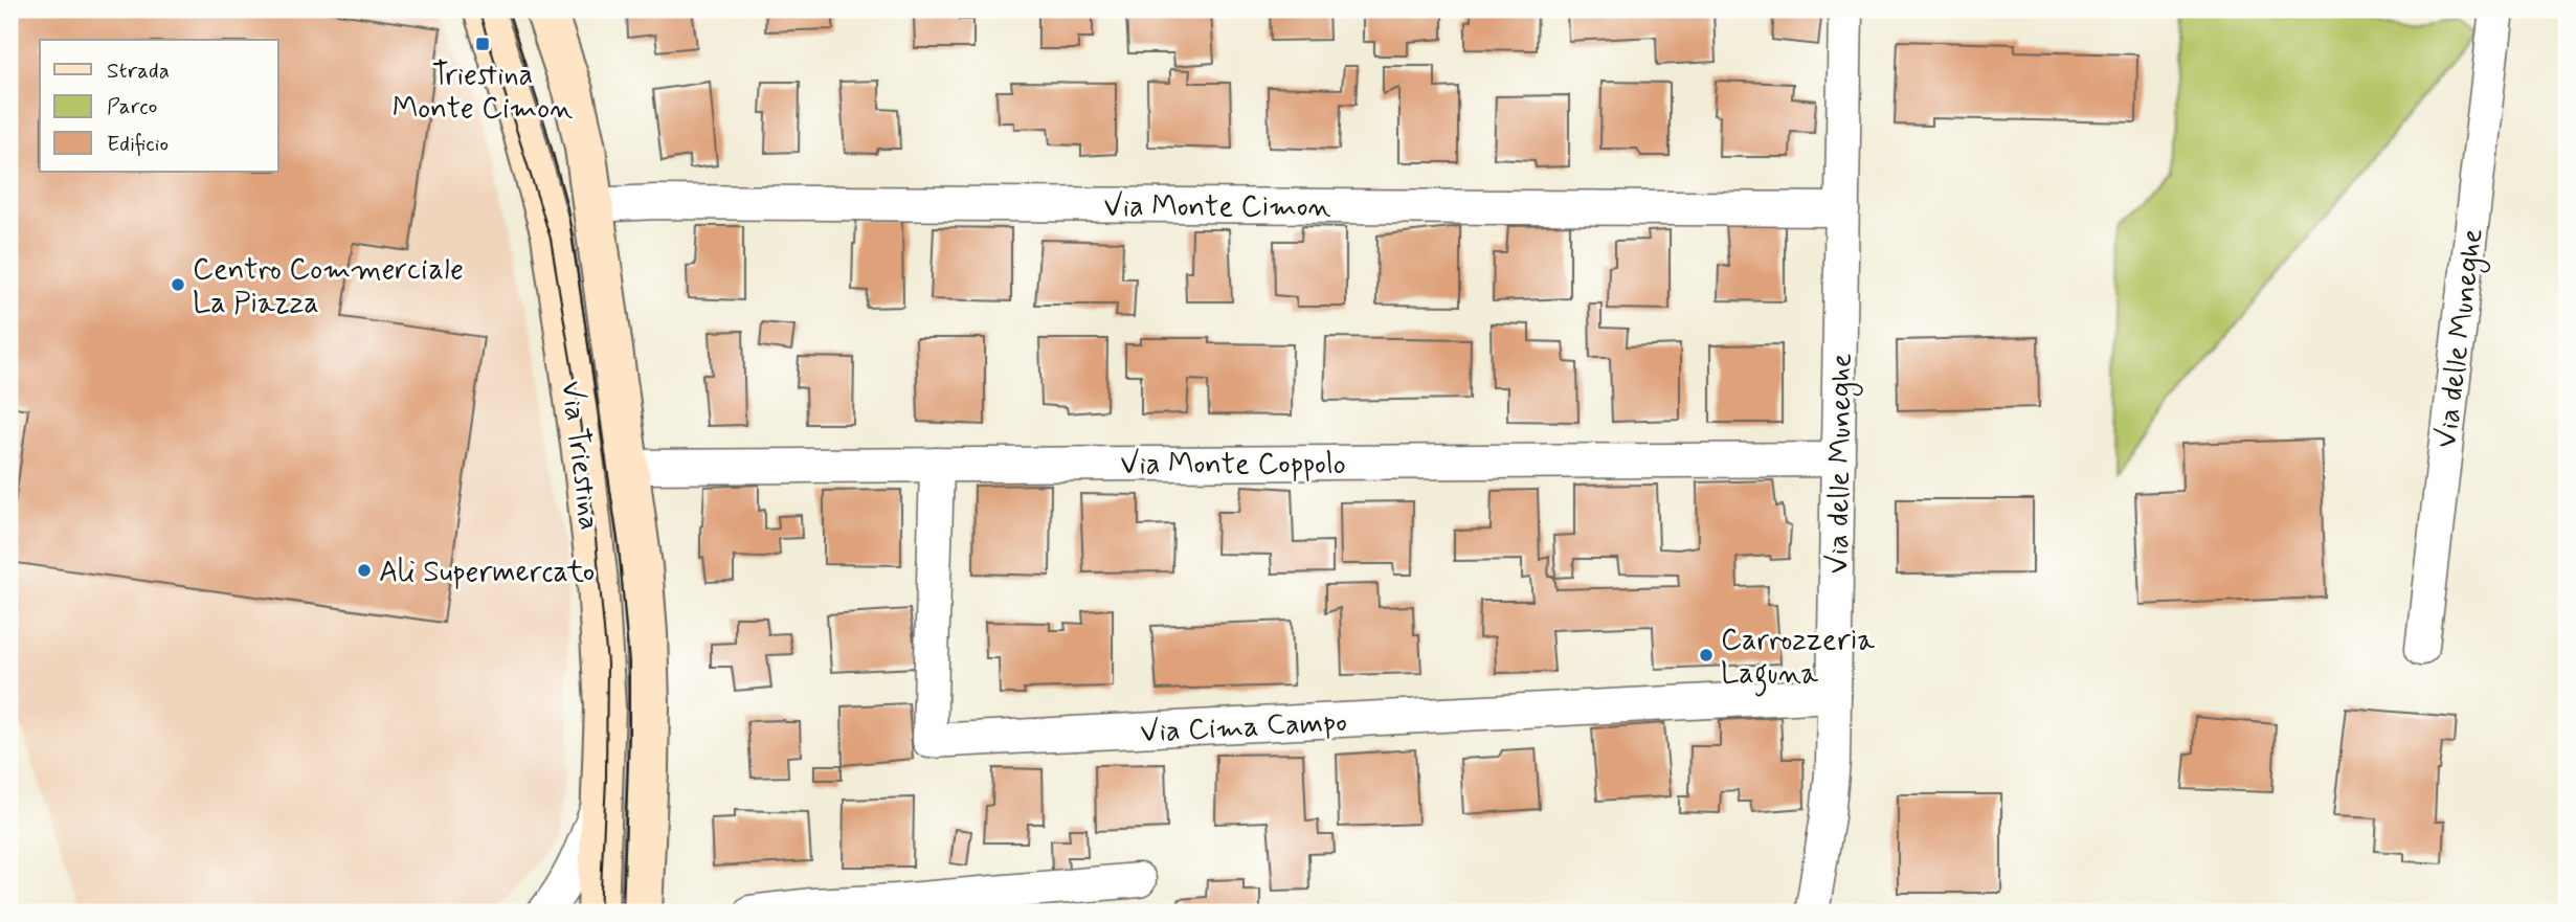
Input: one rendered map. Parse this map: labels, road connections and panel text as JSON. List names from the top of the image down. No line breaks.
{"streets":{"street":["Via Monte Cimon","Via delle Muneghe","Via Triestina","Via Monte Coppolo","Via Cima Campo"]},"crossings":[["Via Monte Cimon","Via delle Muneghe"],["Via Monte Cimon","Via Triestina"],["Via delle Muneghe","Via Monte Coppolo"],["Via delle Muneghe","Via Cima Campo"],["Via Triestina","Via Monte Coppolo"],["Via Monte Coppolo","Via Cima Campo"]],"places":{"transit":["Triestina Monte Cimon"],"other":["Centro Commerciale La Piazza","Ali Supermercato","Carrozzeria Laguna"]},"legend":["Strada","Parco","Edificio"]}
